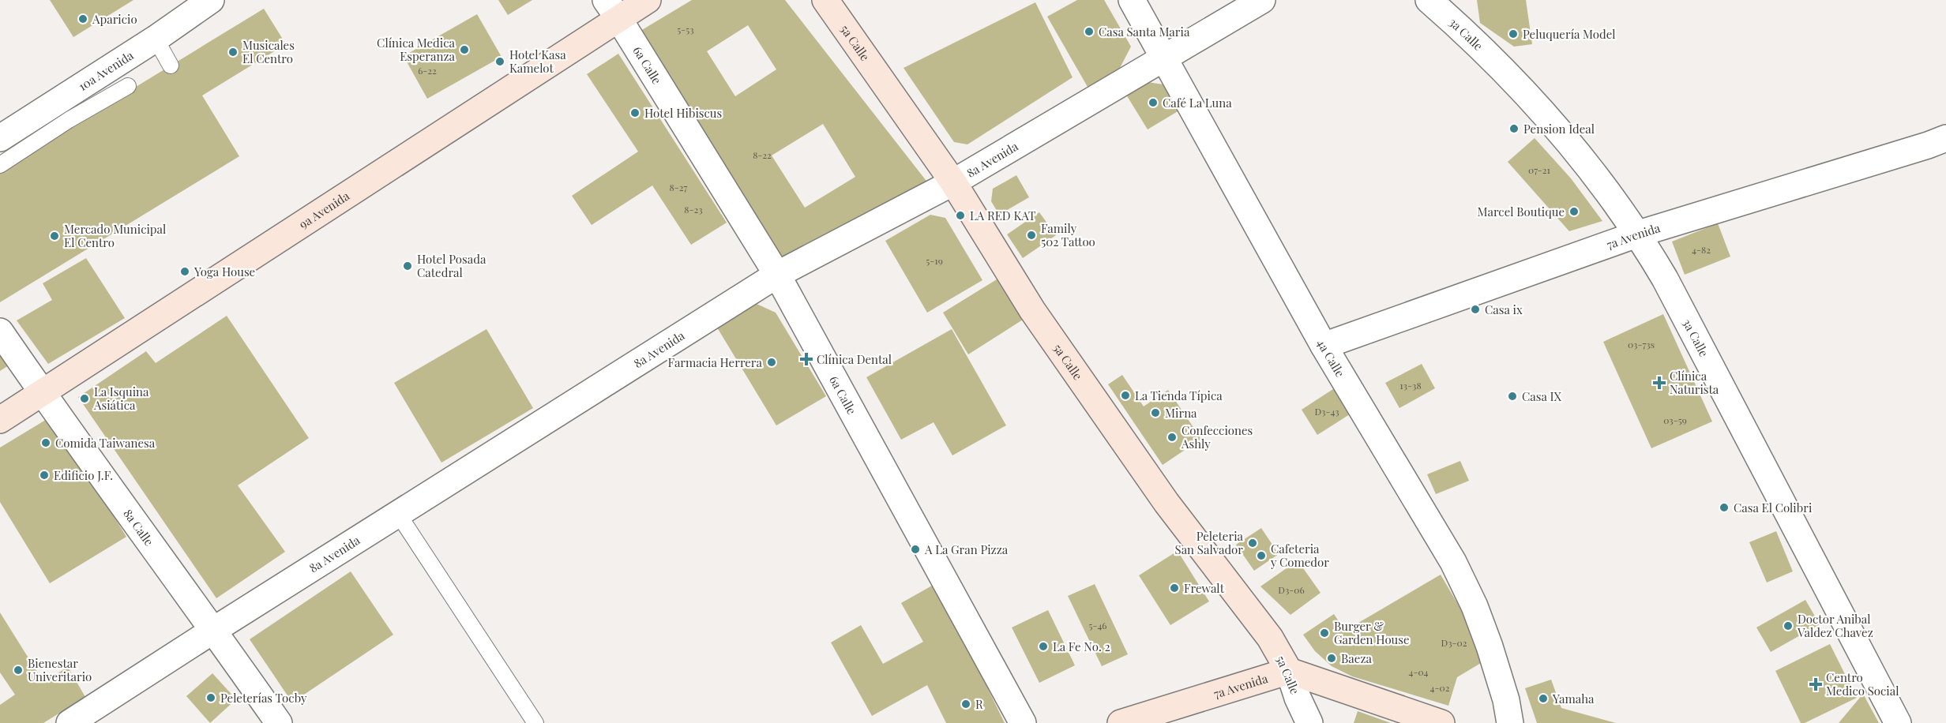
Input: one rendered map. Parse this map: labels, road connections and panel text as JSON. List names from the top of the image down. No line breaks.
{"streets":{"main road":["5a Calle","9a Avenida","7a Avenida"],"street":["3a Calle","6a Calle","10a Avenida","8a Avenida","4a Calle","8a Calle"]},"crossings":[["3a Calle","7a Avenida"],["5a Calle","8a Avenida"],["5a Calle","7a Avenida"],["6a Calle","8a Avenida"],["6a Calle","9a Avenida"],["8a Avenida","4a Calle"],["8a Avenida","8a Calle"],["9a Avenida","8a Calle"],["7a Avenida","4a Calle"]],"places":{"other":["Aparicio","Casa Santa Maria","Peluquería Model","Clínica Medica Esperanza","Musicales El Centro","Hotel Kasa Kamelot","Café La Luna","Hotel Hibiscus","Pension Ideal","Marcel Boutique","LA RED KAT","Family 502 Tattoo","Mercado Municipal El Centro","Hotel Posada Catedral","Yoga House","Casa ix","Farmacia Herrera","La Tienda Típica","Casa IX","La Isquina Asiática","Mirna","Confecciones Ashly","Comida Taiwanesa","Edificio J.F.","Casa El Colibri","Peleteria San Salvador","A La Gran Pizza","Cafeteria y Comedor","Frewalt","Doctor Anibal Valdez Chavez","Burger & Garden House","La Fe No. 2","Baeza","Bienestar Univeritario","Peleterías Tocby","Yamaha","R"],"health":["Clínica Dental","Clínica Naturista","Centro Medico Social"]},"house_numbers":["5-53","6-22","8-22","07-21","8-27","8-23","4-82","5-19","03-73s","13-38","D3-43","03-59","D3-06","5-46","D3-02","4-04","4-02"]}
